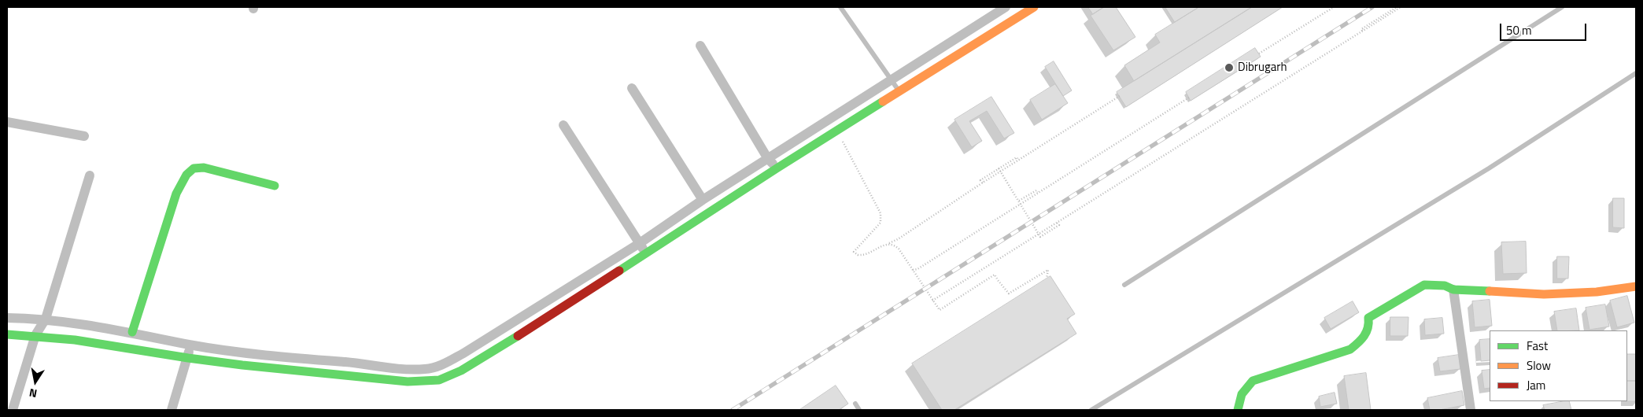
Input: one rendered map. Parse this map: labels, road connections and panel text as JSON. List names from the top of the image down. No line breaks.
{"places":["Dibrugarh"],"legend":["Fast","Slow","Jam"],"scale_bar":"50 m","north":"bottom"}
